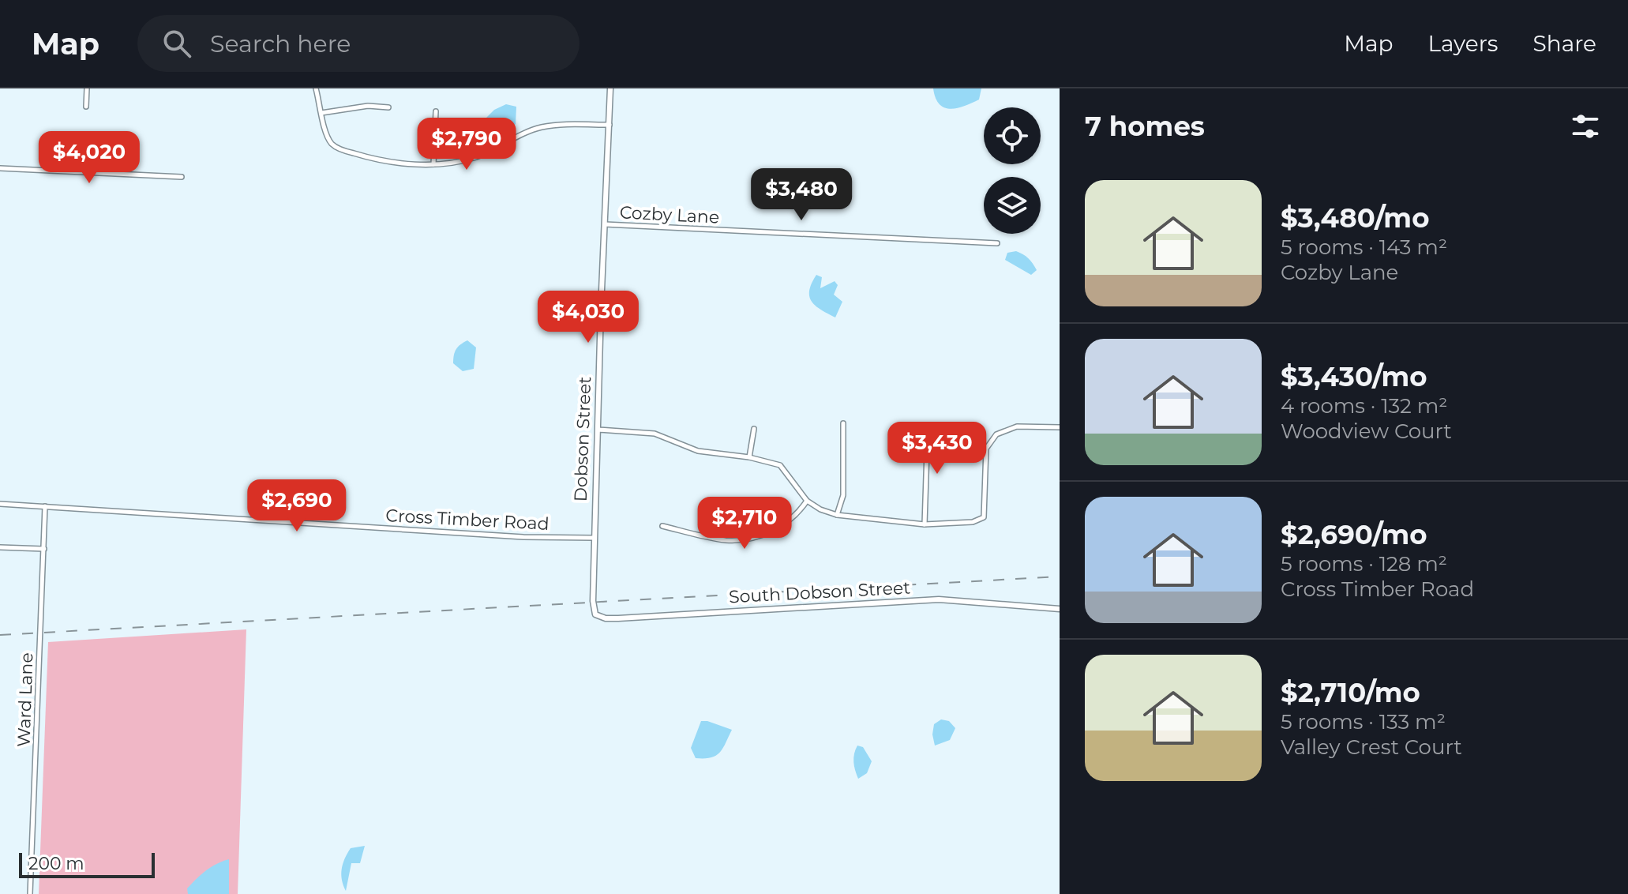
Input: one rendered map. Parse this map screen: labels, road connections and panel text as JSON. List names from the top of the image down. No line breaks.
{"streets":{"street":["Cozby Lane","Dobson Street","Cross Timber Road","South Dobson Street","Ward Lane"]},"crossings":[["Cozby Lane","Dobson Street"],["Dobson Street","Cross Timber Road"],["Dobson Street","South Dobson Street"],["Cross Timber Road","Ward Lane"]],"scale_bar":"200 m","page":{"header":"Map","search":"Search here","nav":["Map","Layers","Share"],"heading":"7 homes","price":["$2,790","$4,020","$3,480","$4,030","$3,430","$2,690","$2,710"],"list":[{"name":"$3,480/mo","note":"5 rooms · 143 m² · Cozby Lane"},{"name":"$3,430/mo","note":"4 rooms · 132 m² · Woodview Court"},{"name":"$2,690/mo","note":"5 rooms · 128 m² · Cross Timber Road"},{"name":"$2,710/mo","note":"5 rooms · 133 m² · Valley Crest Court"}],"scale":"200 m"}}
